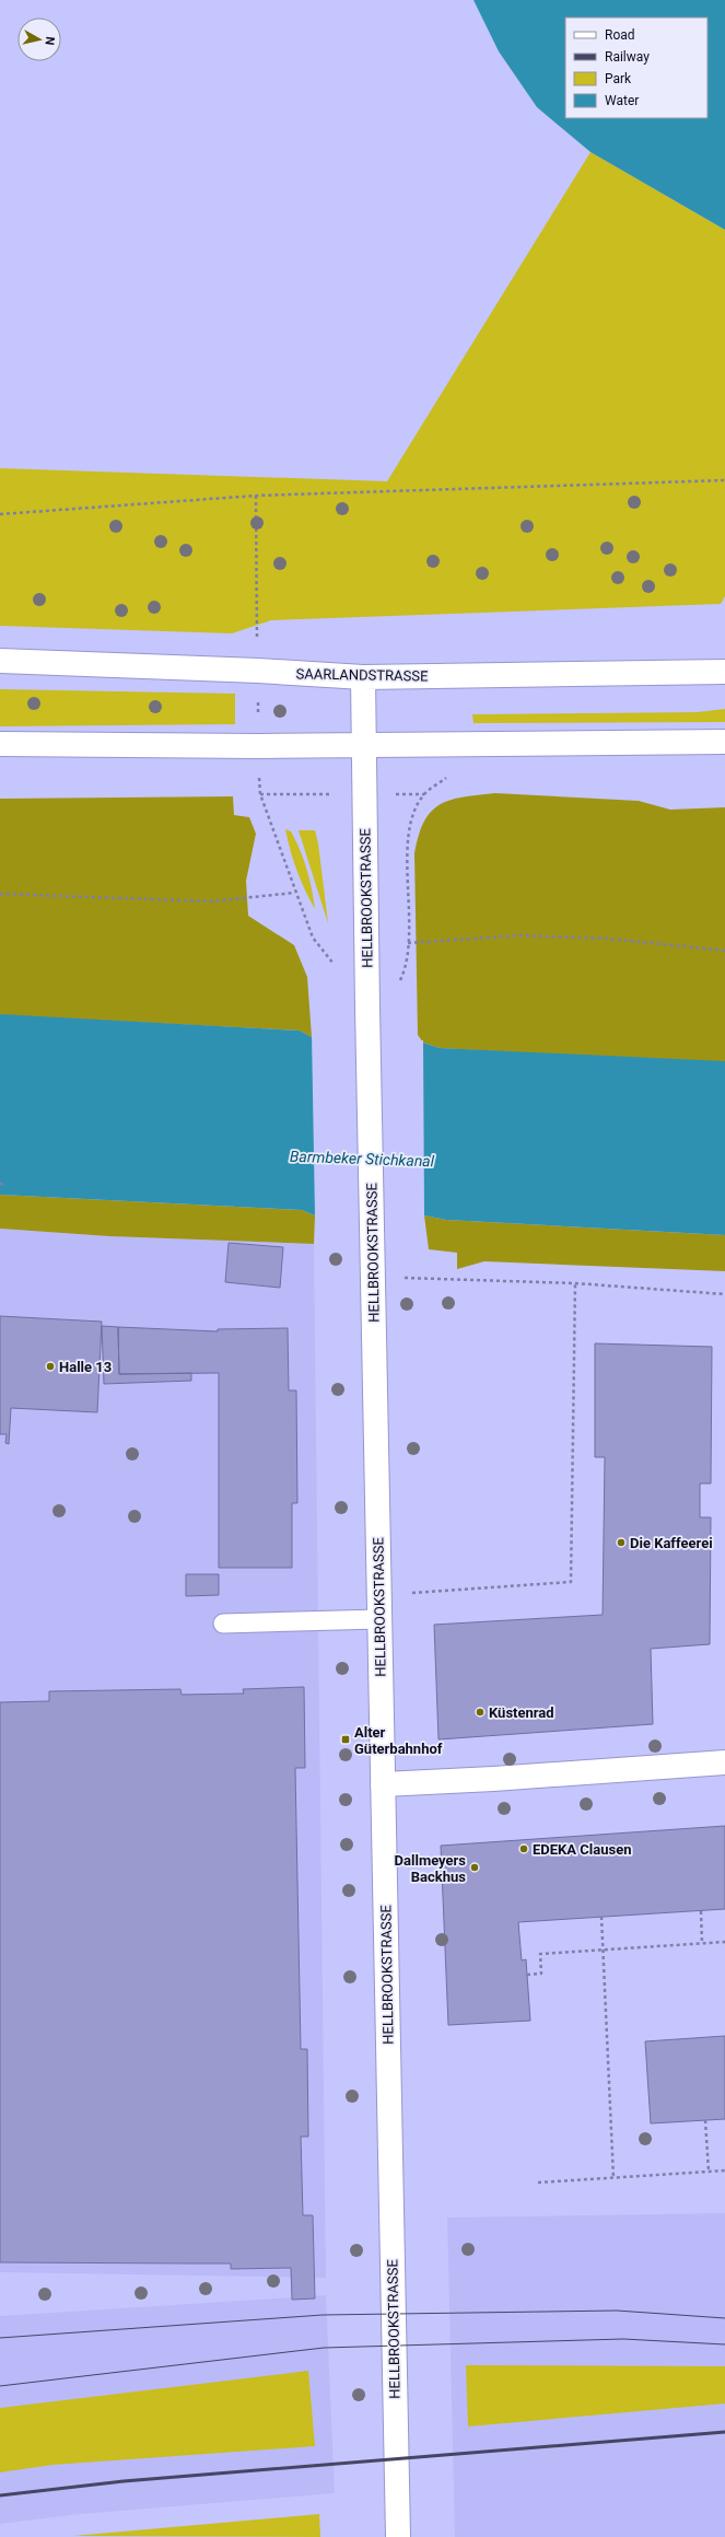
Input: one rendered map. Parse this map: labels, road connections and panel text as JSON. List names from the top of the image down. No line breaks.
{"streets":{"street":["SAARLANDSTRASSE","HELLBROOKSTRASSE"]},"crossings":[["SAARLANDSTRASSE","HELLBROOKSTRASSE"]],"water":["Barmbeker Stichkanal"],"places":{"other":["Halle 13","Die Kaffeerei","Küstenrad","EDEKA Clausen","Dallmeyers Backhus"],"transit":["Alter Güterbahnhof"]},"legend":["Road","Railway","Park","Water"],"north":"right"}
